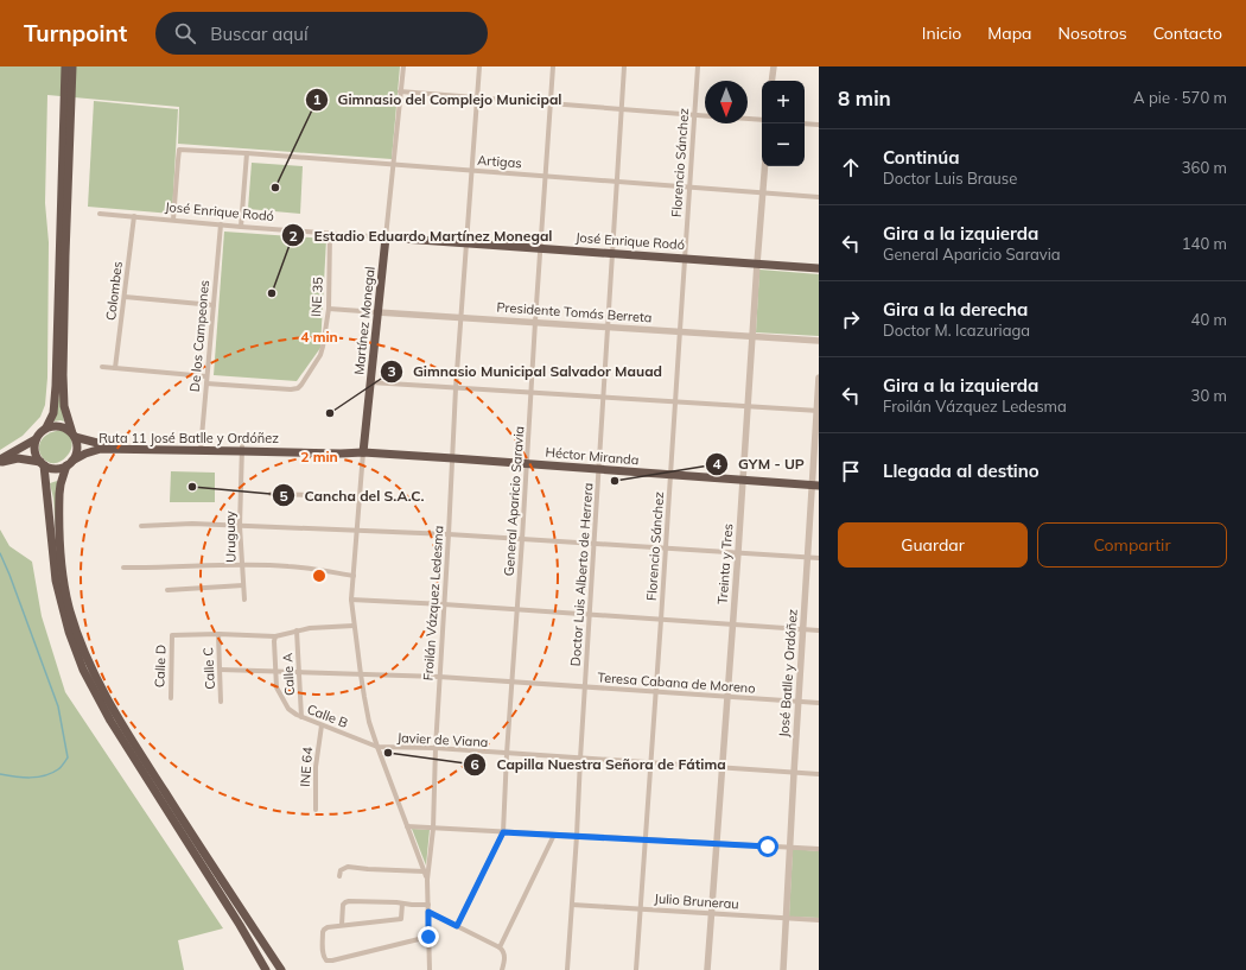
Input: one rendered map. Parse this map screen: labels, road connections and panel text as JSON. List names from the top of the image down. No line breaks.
{"streets":{"highway":["José Enrique Rodó","Martínez Monegal","Ruta 11 José Batlle y Ordóñez","Héctor Miranda"],"street":["Artigas","Florencio Sánchez","Colombes","INE 35","Presidente Tomás Berreta","De los Campeones","General Aparicio Saravia","Uruguay","Treinta y Tres","Doctor Luis Alberto de Herrera","Froilán Vázquez Ledesma","Calle D","Calle C","José Batlle y Ordóñez","Calle A","Teresa Cabana de Moreno","Calle B","Javier de Viana","INE 64","Julio Brunerau"]},"crossings":[["Artigas","Florencio Sánchez"],["Artigas","José Enrique Rodó"],["Artigas","Martínez Monegal"],["Artigas","General Aparicio Saravia"],["Artigas","Treinta y Tres"],["Artigas","Doctor Luis Alberto de Herrera"],["Artigas","Froilán Vázquez Ledesma"],["Florencio Sánchez","José Enrique Rodó"],["Florencio Sánchez","Presidente Tomás Berreta"],["Florencio Sánchez","Héctor Miranda"],["Florencio Sánchez","Teresa Cabana de Moreno"],["Florencio Sánchez","Javier de Viana"],["Florencio Sánchez","Julio Brunerau"],["José Enrique Rodó","Colombes"],["José Enrique Rodó","INE 35"],["José Enrique Rodó","Martínez Monegal"],["José Enrique Rodó","De los Campeones"],["José Enrique Rodó","General Aparicio Saravia"],["José Enrique Rodó","Treinta y Tres"],["José Enrique Rodó","Doctor Luis Alberto de Herrera"],["José Enrique Rodó","Froilán Vázquez Ledesma"],["INE 35","Presidente Tomás Berreta"],["INE 35","De los Campeones"],["Presidente Tomás Berreta","Martínez Monegal"],["Presidente Tomás Berreta","General Aparicio Saravia"],["Presidente Tomás Berreta","Treinta y Tres"],["Presidente Tomás Berreta","Doctor Luis Alberto de Herrera"],["Presidente Tomás Berreta","Froilán Vázquez Ledesma"],["Martínez Monegal","Ruta 11 José Batlle y Ordóñez"],["Martínez Monegal","Héctor Miranda"],["Martínez Monegal","Froilán Vázquez Ledesma"],["Martínez Monegal","Teresa Cabana de Moreno"],["Martínez Monegal","Calle B"],["Martínez Monegal","Javier de Viana"],["De los Campeones","Ruta 11 José Batlle y Ordóñez"],["Ruta 11 José Batlle y Ordóñez","Héctor Miranda"],["Ruta 11 José Batlle y Ordóñez","Uruguay"],["Héctor Miranda","General Aparicio Saravia"],["Héctor Miranda","Treinta y Tres"],["Héctor Miranda","Doctor Luis Alberto de Herrera"],["Héctor Miranda","Froilán Vázquez Ledesma"],["Héctor Miranda","José Batlle y Ordóñez"],["General Aparicio Saravia","Teresa Cabana de Moreno"],["General Aparicio Saravia","Javier de Viana"],["Treinta y Tres","Teresa Cabana de Moreno"],["Treinta y Tres","Javier de Viana"],["Treinta y Tres","Julio Brunerau"],["Doctor Luis Alberto de Herrera","Teresa Cabana de Moreno"],["Doctor Luis Alberto de Herrera","Javier de Viana"],["Doctor Luis Alberto de Herrera","Julio Brunerau"],["Froilán Vázquez Ledesma","Teresa Cabana de Moreno"],["Froilán Vázquez Ledesma","Javier de Viana"],["Calle D","Calle C"],["Calle C","Teresa Cabana de Moreno"],["José Batlle y Ordóñez","Teresa Cabana de Moreno"],["José Batlle y Ordóñez","Javier de Viana"],["José Batlle y Ordóñez","Julio Brunerau"],["Calle A","Teresa Cabana de Moreno"],["Calle A","Calle B"],["Teresa Cabana de Moreno","Calle B"],["Calle B","Javier de Viana"],["Calle B","INE 64"]],"places":["Gimnasio del Complejo Municipal","Estadio Eduardo Martínez Monegal","Gimnasio Municipal Salvador Mauad","GYM - UP","Cancha del S.A.C.","Capilla Nuestra Señora de Fátima"],"north":"bottom","page":{"header":"Turnpoint","search":"Buscar aquí","nav":["Inicio","Mapa","Nosotros","Contacto"],"heading":["8 min","A pie · 570 m"],"map_buttons":["+","−"],"list":[["Continúa","Doctor Luis Brause","360 m"],["Gira a la izquierda","General Aparicio Saravia","140 m"],["Gira a la derecha","Doctor M. Icazuriaga","40 m"],["Gira a la izquierda","Froilán Vázquez Ledesma","30 m"],"Llegada al destino"],"buttons":["Guardar","Compartir"]},"rings":["4 min","2 min"]}
